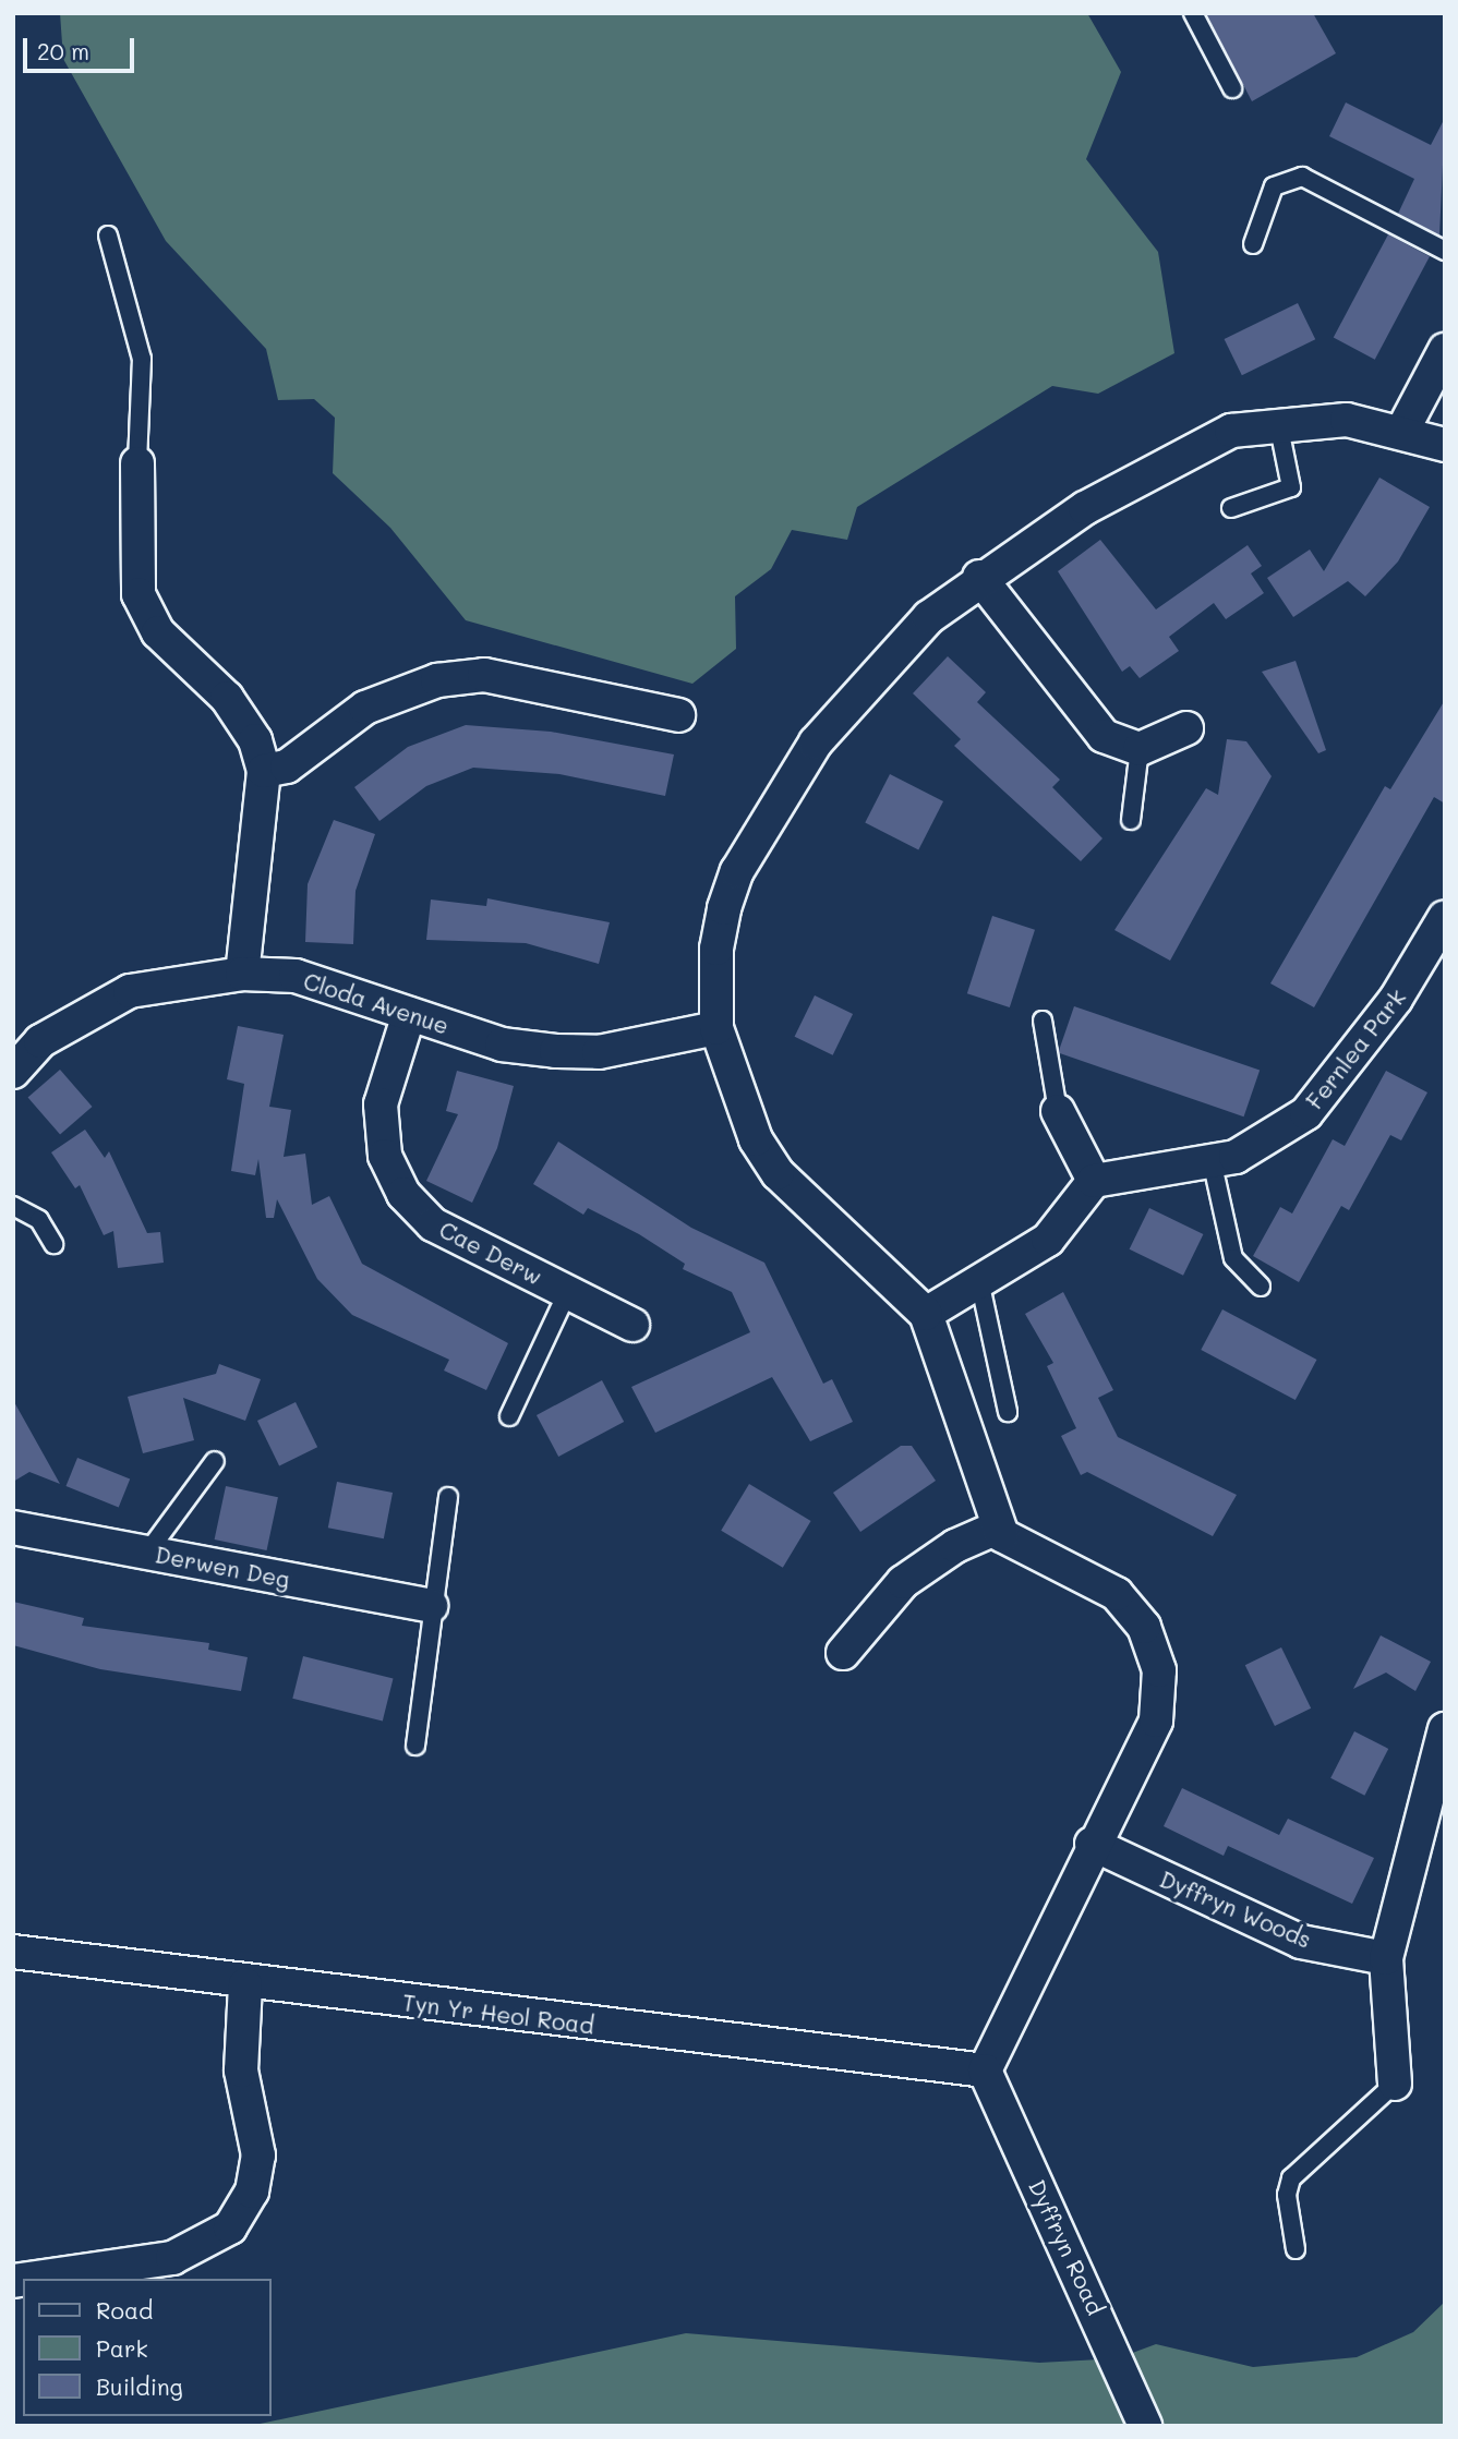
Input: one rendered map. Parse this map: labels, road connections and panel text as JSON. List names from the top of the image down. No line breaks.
{"streets":{"street":["Cloda Avenue","Fernlea Park","Cae Derw","Derwen Deg","Dyffryn Woods","Tyn Yr Heol Road","Dyffryn Road"]},"crossings":[["Cloda Avenue","Cae Derw"],["Tyn Yr Heol Road","Dyffryn Road"]],"legend":["Road","Park","Building"],"scale_bar":"20 m"}
